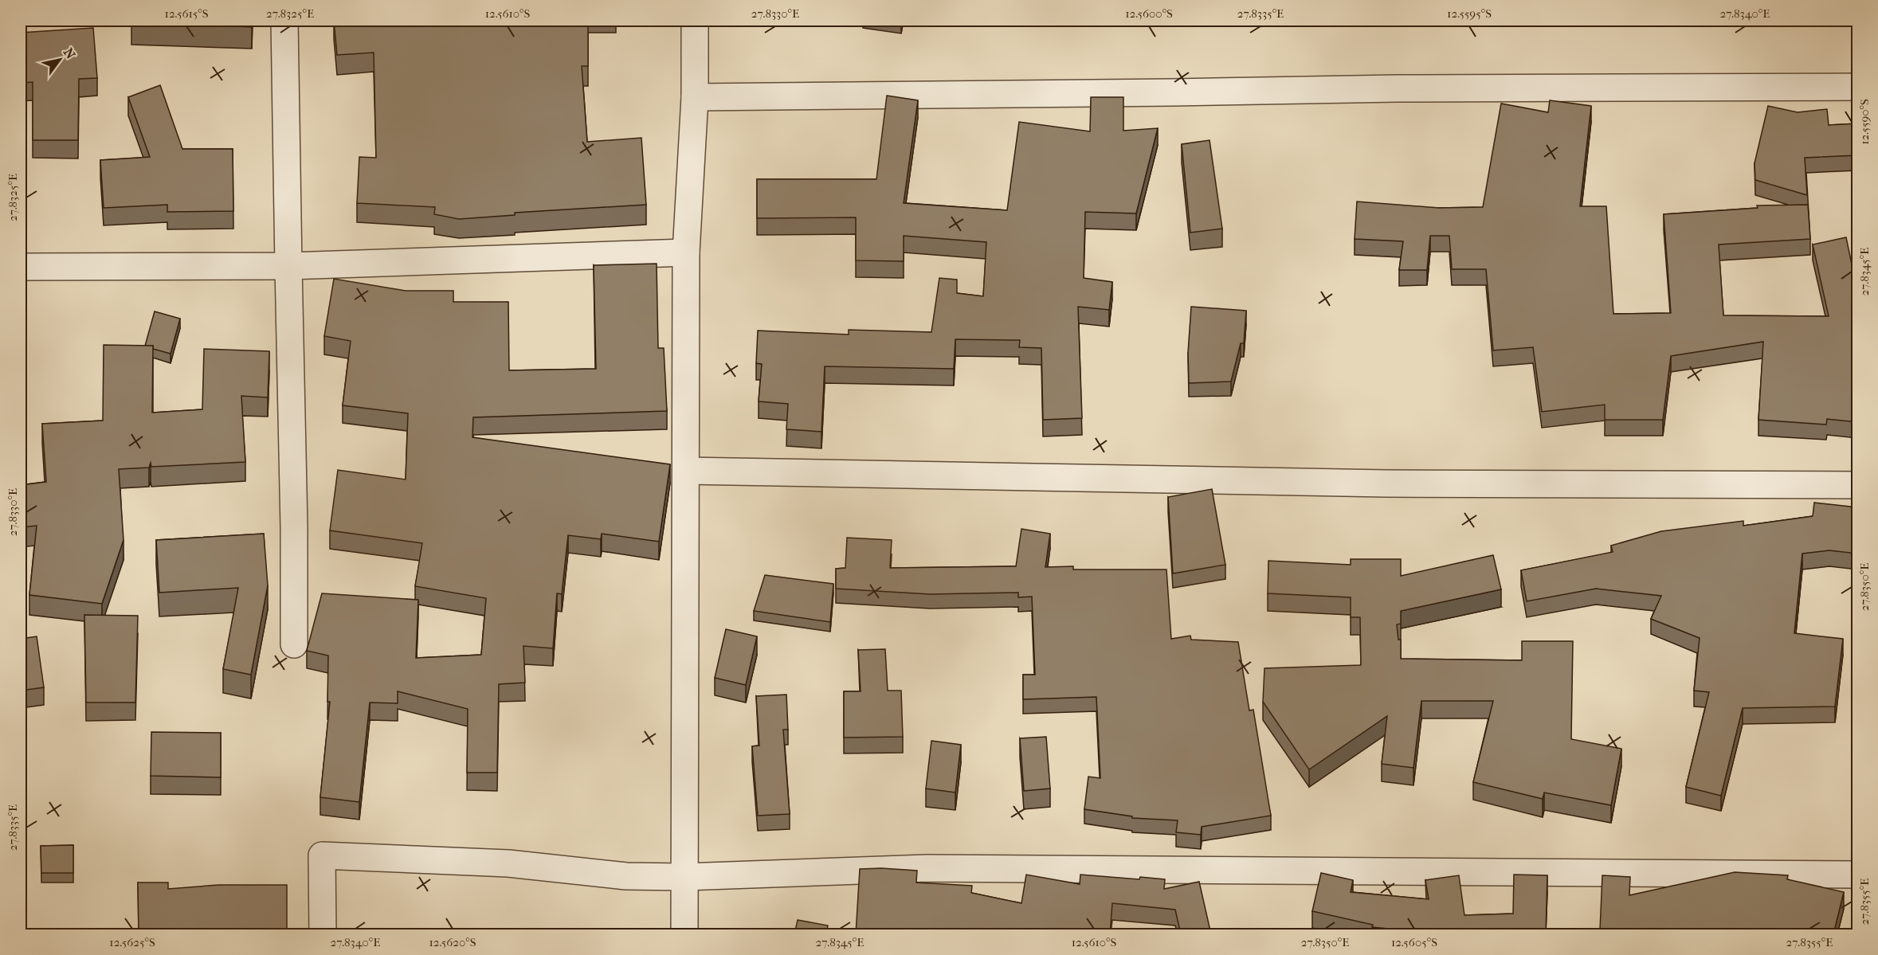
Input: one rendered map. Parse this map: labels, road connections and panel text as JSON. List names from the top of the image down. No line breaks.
{"north":"top right","coordinates":["12.5615°S","27.8325°E","12.5610°S","27.8330°E","12.5600°S","27.8335°E","12.5595°S","27.8340°E","12.5590°S","27.8345°E","27.8350°E","27.8355°E","12.5625°S","12.5620°S","12.5605°S"]}
